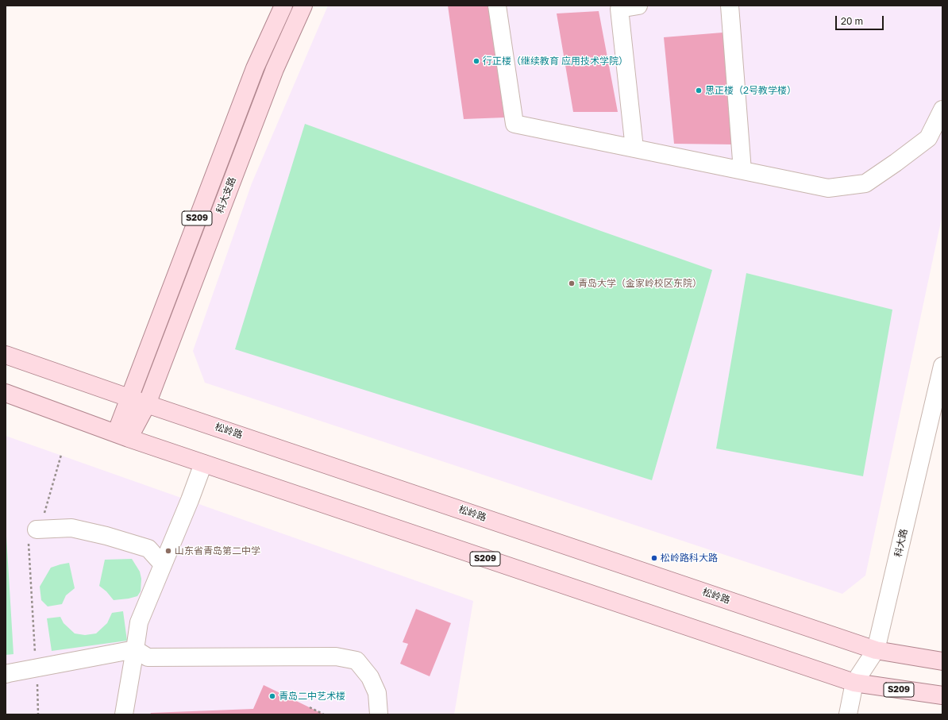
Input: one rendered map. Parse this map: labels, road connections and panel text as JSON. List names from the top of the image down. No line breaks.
{"streets":{"main road":["科大支路","S209","松岭路"],"street":["科大路"]},"crossings":[["科大支路","S209"],["科大支路","松岭路"],["S209","科大路"],["松岭路","科大路"]],"places":["行正楼（继续教育 应用技术学院）","思正楼（2号教学楼）","青岛大学（金家岭校区东院）","山东省青岛第二中学","松岭路科大路","青岛二中艺术楼"],"scale_bar":"20 m"}
